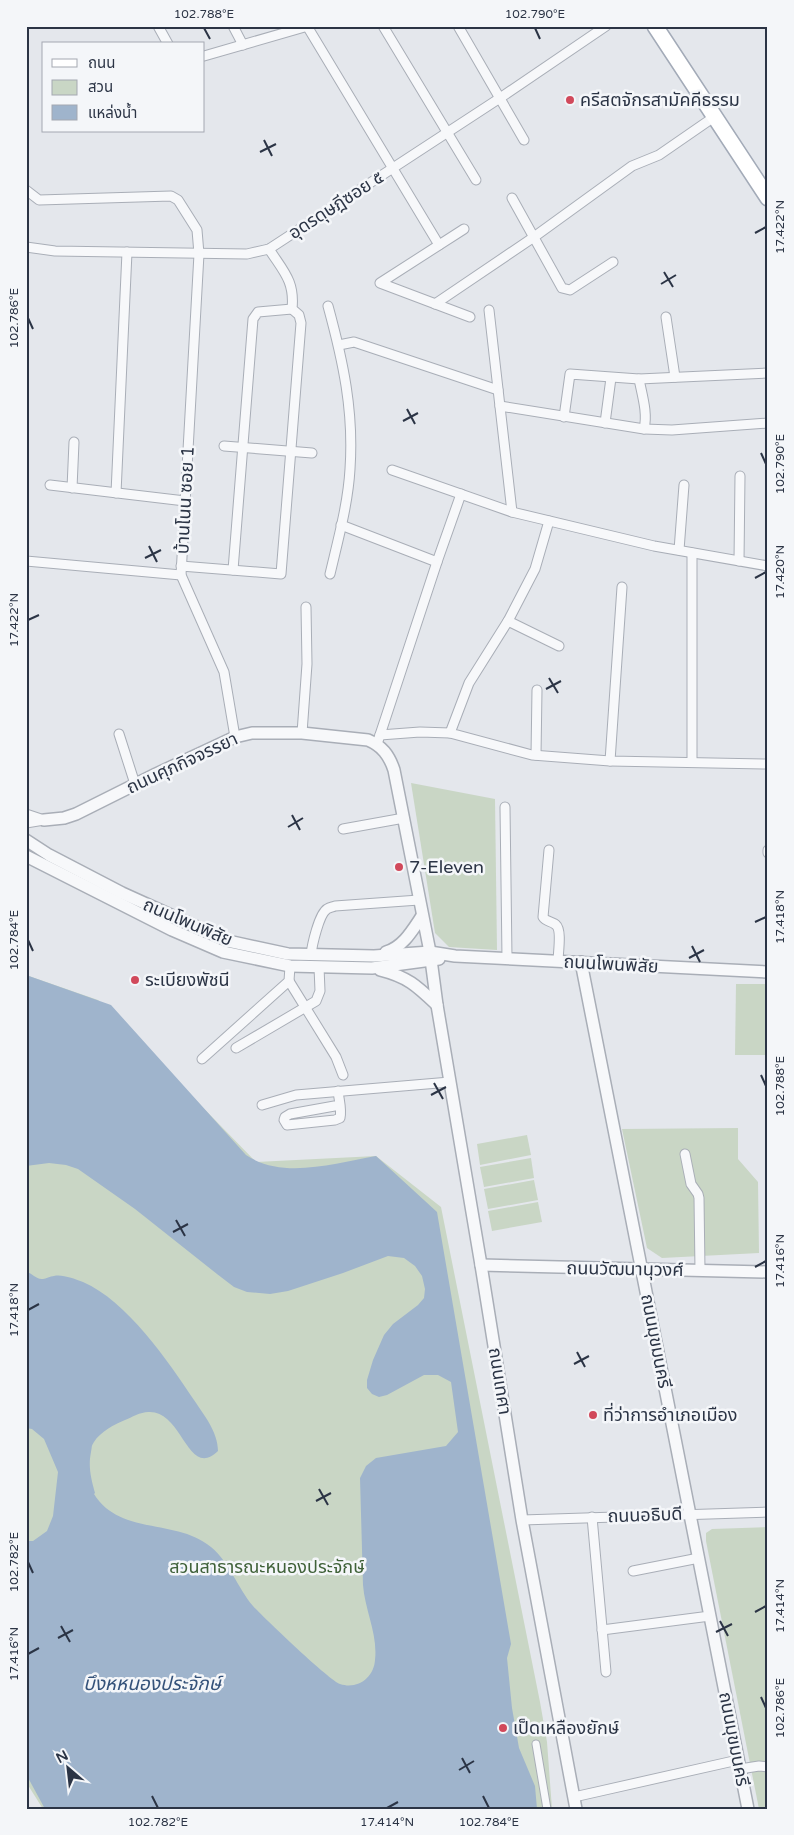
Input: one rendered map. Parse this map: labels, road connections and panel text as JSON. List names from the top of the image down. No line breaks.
{"streets":{"street":["อุดรดุษฎีซอย ๕","บ้านโนน ซอย 1","ถนนศุภกิจจรรยา","ถนนโพนพิสัย","ถนนวัฒนานุวงศ์","ถนนมุขมนครี","ถนนเทศา","ถนนอธิบดี"]},"crossings":[["อุดรดุษฎีซอย ๕","บ้านโนน ซอย 1"],["บ้านโนน ซอย 1","ถนนศุภกิจจรรยา"],["ถนนโพนพิสัย","ถนนมุขมนครี"],["ถนนโพนพิสัย","ถนนเทศา"],["ถนนวัฒนานุวงศ์","ถนนมุขมนครี"],["ถนนวัฒนานุวงศ์","ถนนเทศา"],["ถนนมุขมนครี","ถนนอธิบดี"],["ถนนเทศา","ถนนอธิบดี"]],"water":["บึงหหนองประจักษ์"],"parks":["สวนสาธารณะหนองประจักษ์"],"places":["ครีสตจักรสามัคคีธรรม","7-Eleven","ระเบียงพัชนี","ที่ว่าการอำเภอเมือง","เป็ดเหลืองยักษ์"],"legend":["ถนน","สวน","แหล่งน้ำ"],"north":"top left","coordinates":["102.788°E","102.790°E","17.422°N","102.786°E","17.420°N","17.418°N","102.784°E","17.416°N","102.782°E","17.414°N"]}
